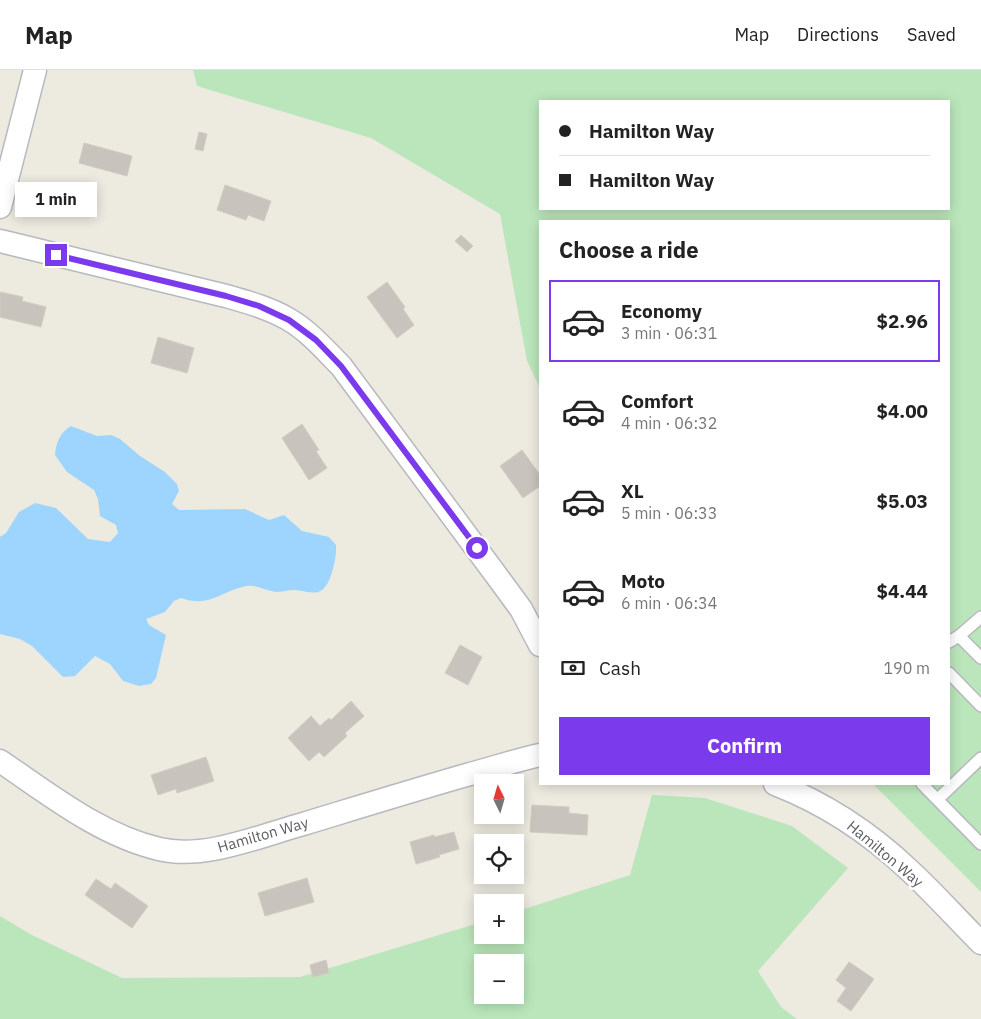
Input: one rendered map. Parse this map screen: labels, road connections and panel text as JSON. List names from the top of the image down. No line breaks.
{"streets":{"street":["Hamilton Way"]},"north":"top","page":{"header":"Map","nav":["Map","Directions","Saved"],"banner":["Hamilton Way","Hamilton Way"],"bubble":"1 min","heading":"Choose a ride","list":[{"name":"Economy","note":"3 min · 06:31","value":"$2.96"},{"name":"Comfort","note":"4 min · 06:32","value":"$4.00"},{"name":"XL","note":"5 min · 06:33","value":"$5.03"},{"name":"Moto","note":"6 min · 06:34","value":"$4.44"}],"pay":["Cash","190 m"],"buttons":"Confirm","map_buttons":["+","−"]}}
